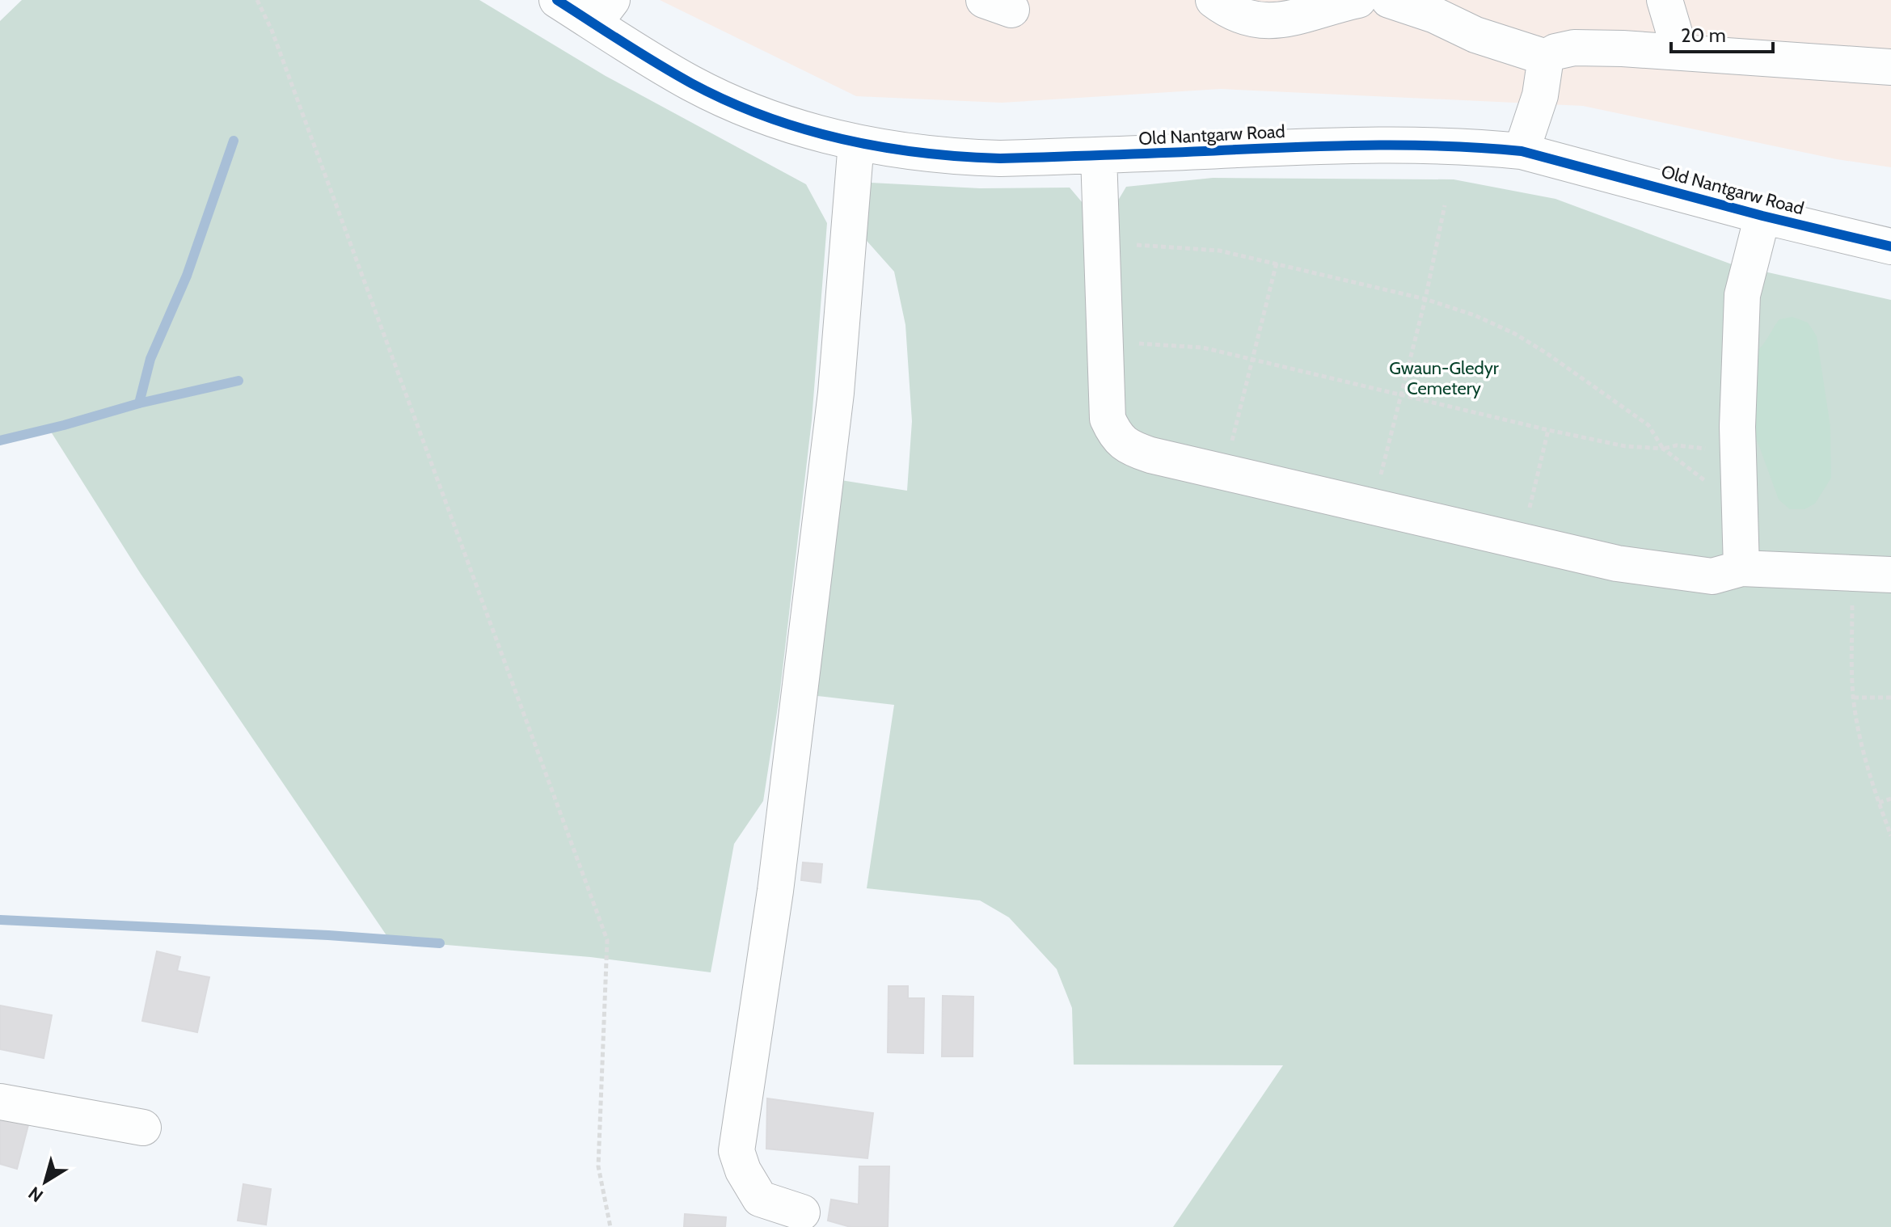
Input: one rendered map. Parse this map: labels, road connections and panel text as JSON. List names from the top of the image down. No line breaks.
{"streets":{"street":["Old Nantgarw Road"]},"parks":["Gwaun-Gledyr Cemetery"],"scale_bar":"20 m","north":"bottom left"}
